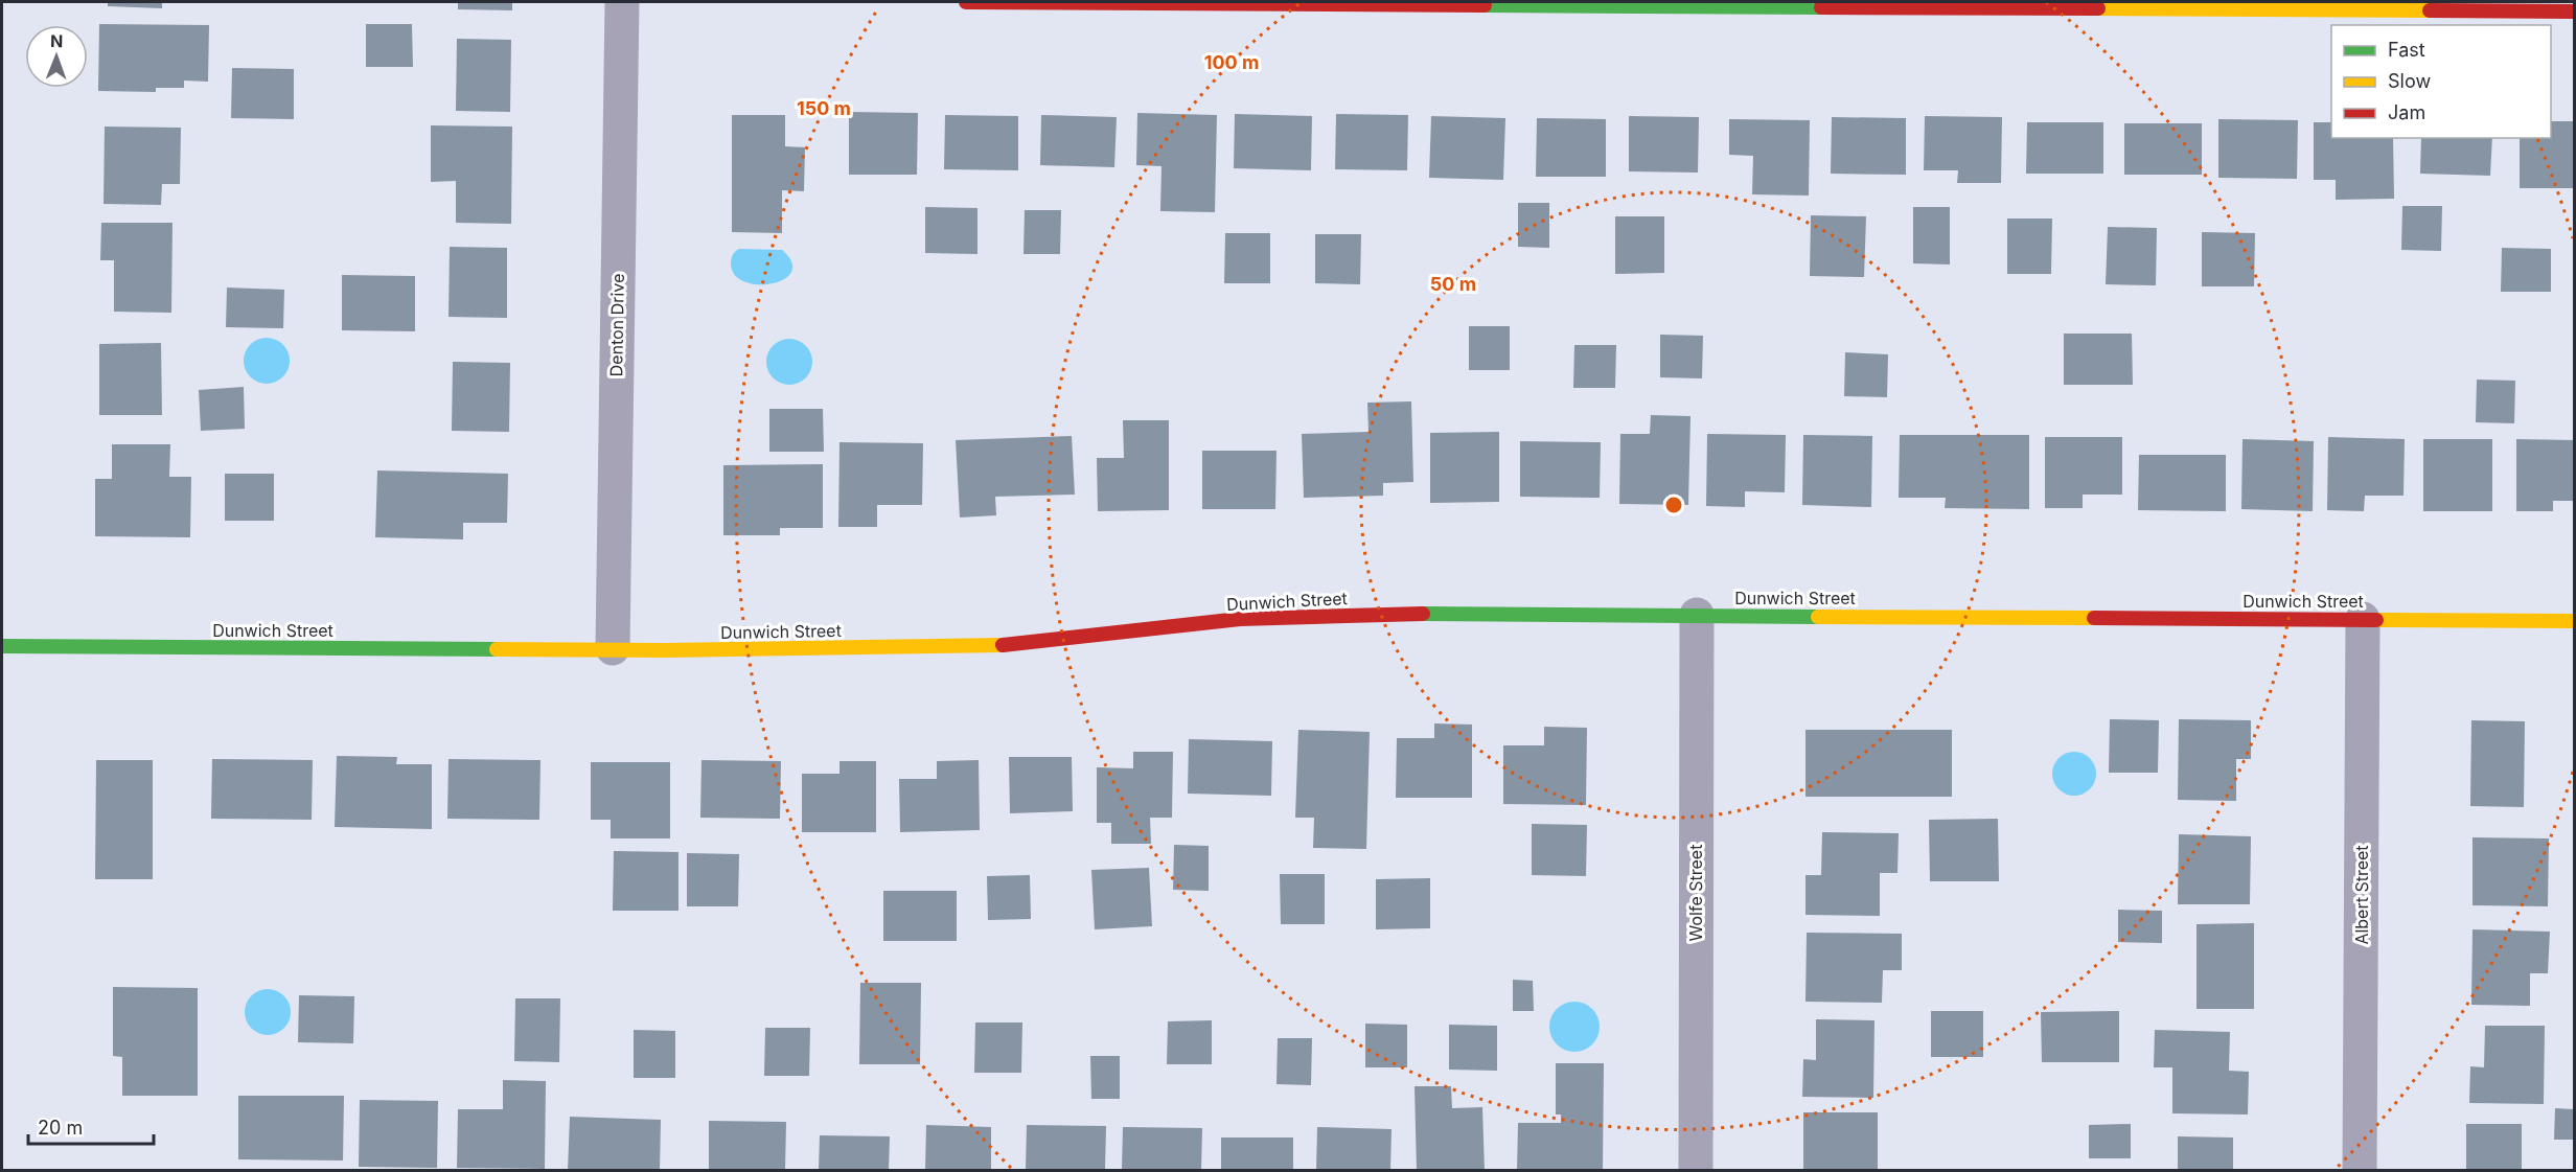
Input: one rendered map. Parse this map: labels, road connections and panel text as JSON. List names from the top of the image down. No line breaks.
{"streets":{"street":["Denton Drive","Dunwich Street","Wolfe Street","Albert Street"]},"crossings":[["Denton Drive","Dunwich Street"],["Dunwich Street","Wolfe Street"],["Dunwich Street","Albert Street"]],"legend":["Fast","Slow","Jam"],"scale_bar":"20 m","north":"top","rings":["100 m","150 m","50 m"]}
